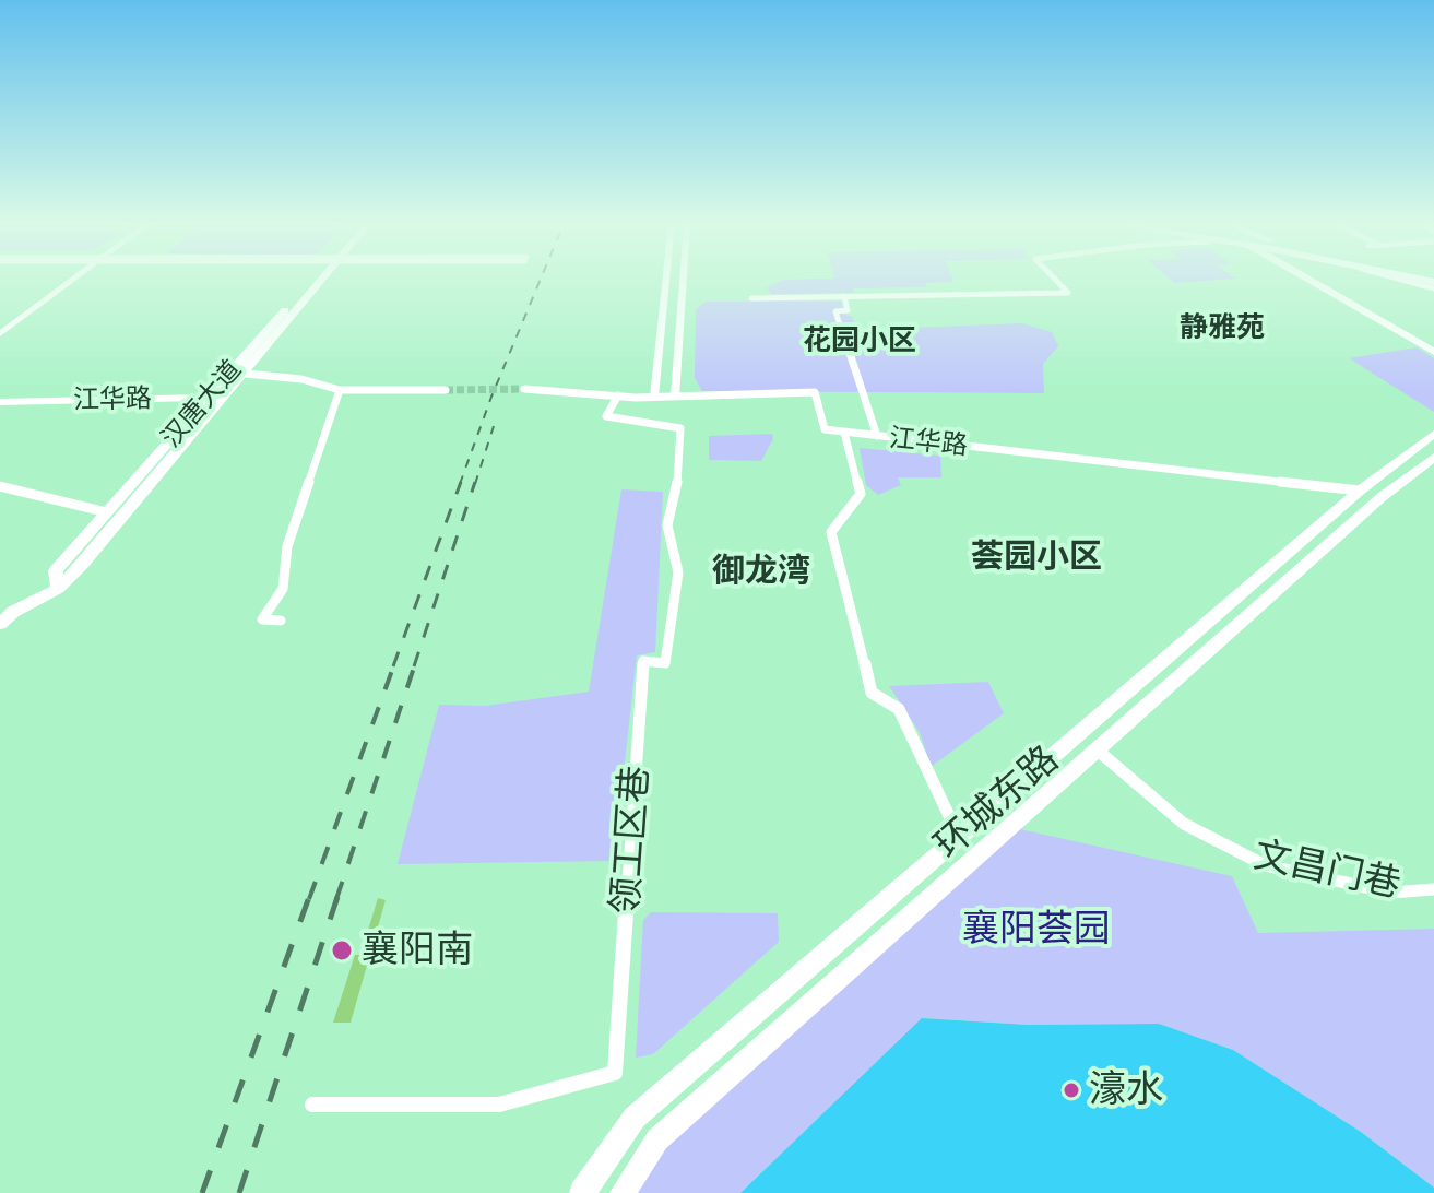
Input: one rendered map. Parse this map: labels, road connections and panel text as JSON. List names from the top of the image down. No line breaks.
{"streets":{"main road":["江华路","汉唐大道","环城东路"],"street":["领工区巷","文昌门巷"]},"crossings":[["江华路","汉唐大道"],["江华路","环城东路"],["江华路","领工区巷"],["环城东路","文昌门巷"]],"districts":["静雅苑","花园小区","荟园小区","御龙湾"],"parks":["襄阳荟园"],"places":["襄阳南","濠水"]}
